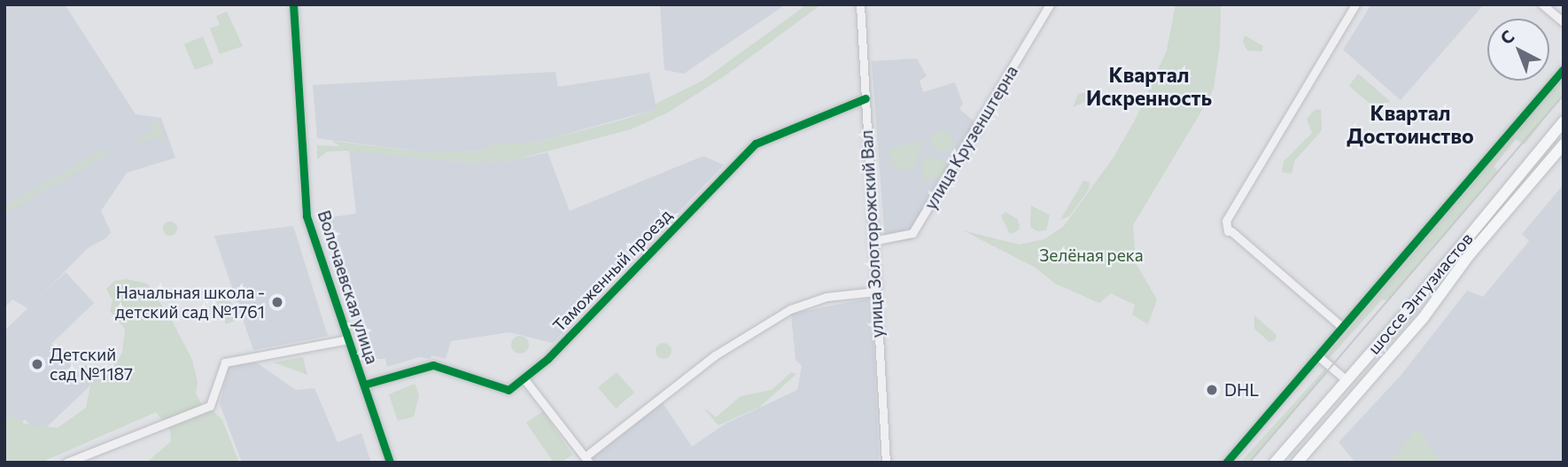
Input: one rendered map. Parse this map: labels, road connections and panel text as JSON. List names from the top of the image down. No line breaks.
{"streets":{"main road":["шоссе Энтузиастов"],"street":["улица Крузенштерна","улица Золоторожский Вал","Таможенный проезд","Волочаевская улица"]},"crossings":[["улица Крузенштерна","улица Золоторожский Вал"],["улица Золоторожский Вал","Таможенный проезд"],["Таможенный проезд","Волочаевская улица"]],"districts":["Квартал Искренность","Квартал Достоинство"],"parks":["Зелёная река"],"places":["Начальная школа - детский сад №1761","Детский сад №1187","DHL"],"north":"top left"}
